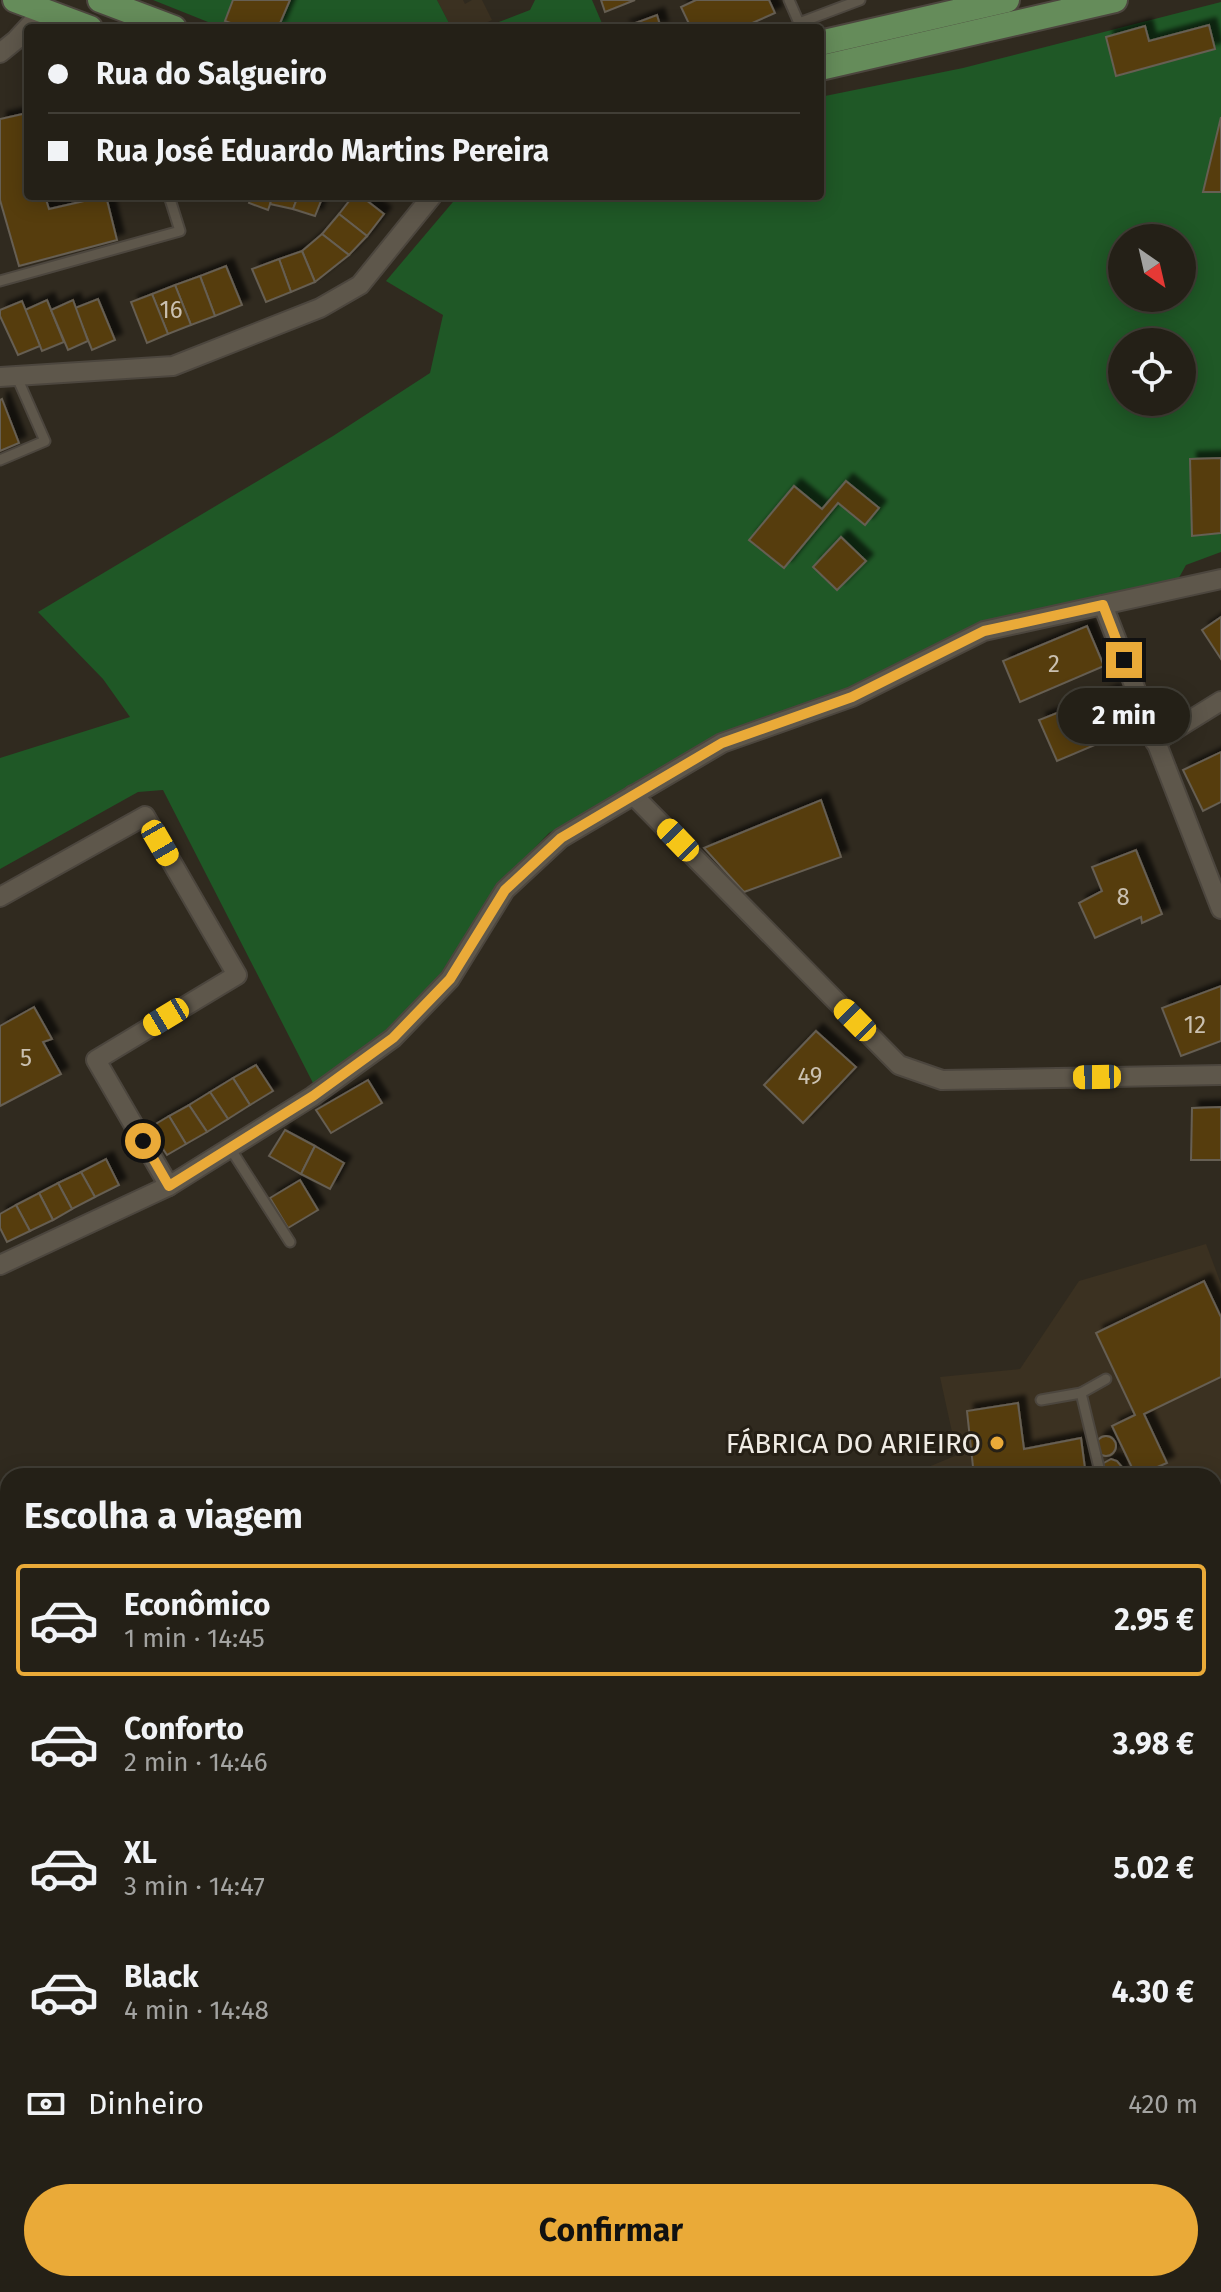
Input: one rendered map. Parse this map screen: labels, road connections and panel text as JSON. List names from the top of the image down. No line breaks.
{"places":["FÁBRICA DO ARIEIRO"],"house_numbers":["16","2","8","12","5","49"],"north":"bottom right","page":{"banner":["Rua do Salgueiro","Rua José Eduardo Martins Pereira"],"bubble":"2 min","heading":"Escolha a viagem","list":[{"name":"Econômico","note":"1 min · 14:45","value":"2.95 €"},{"name":"Conforto","note":"2 min · 14:46","value":"3.98 €"},{"name":"XL","note":"3 min · 14:47","value":"5.02 €"},{"name":"Black","note":"4 min · 14:48","value":"4.30 €"}],"pay":["Dinheiro","420 m"],"buttons":"Confirmar"}}
